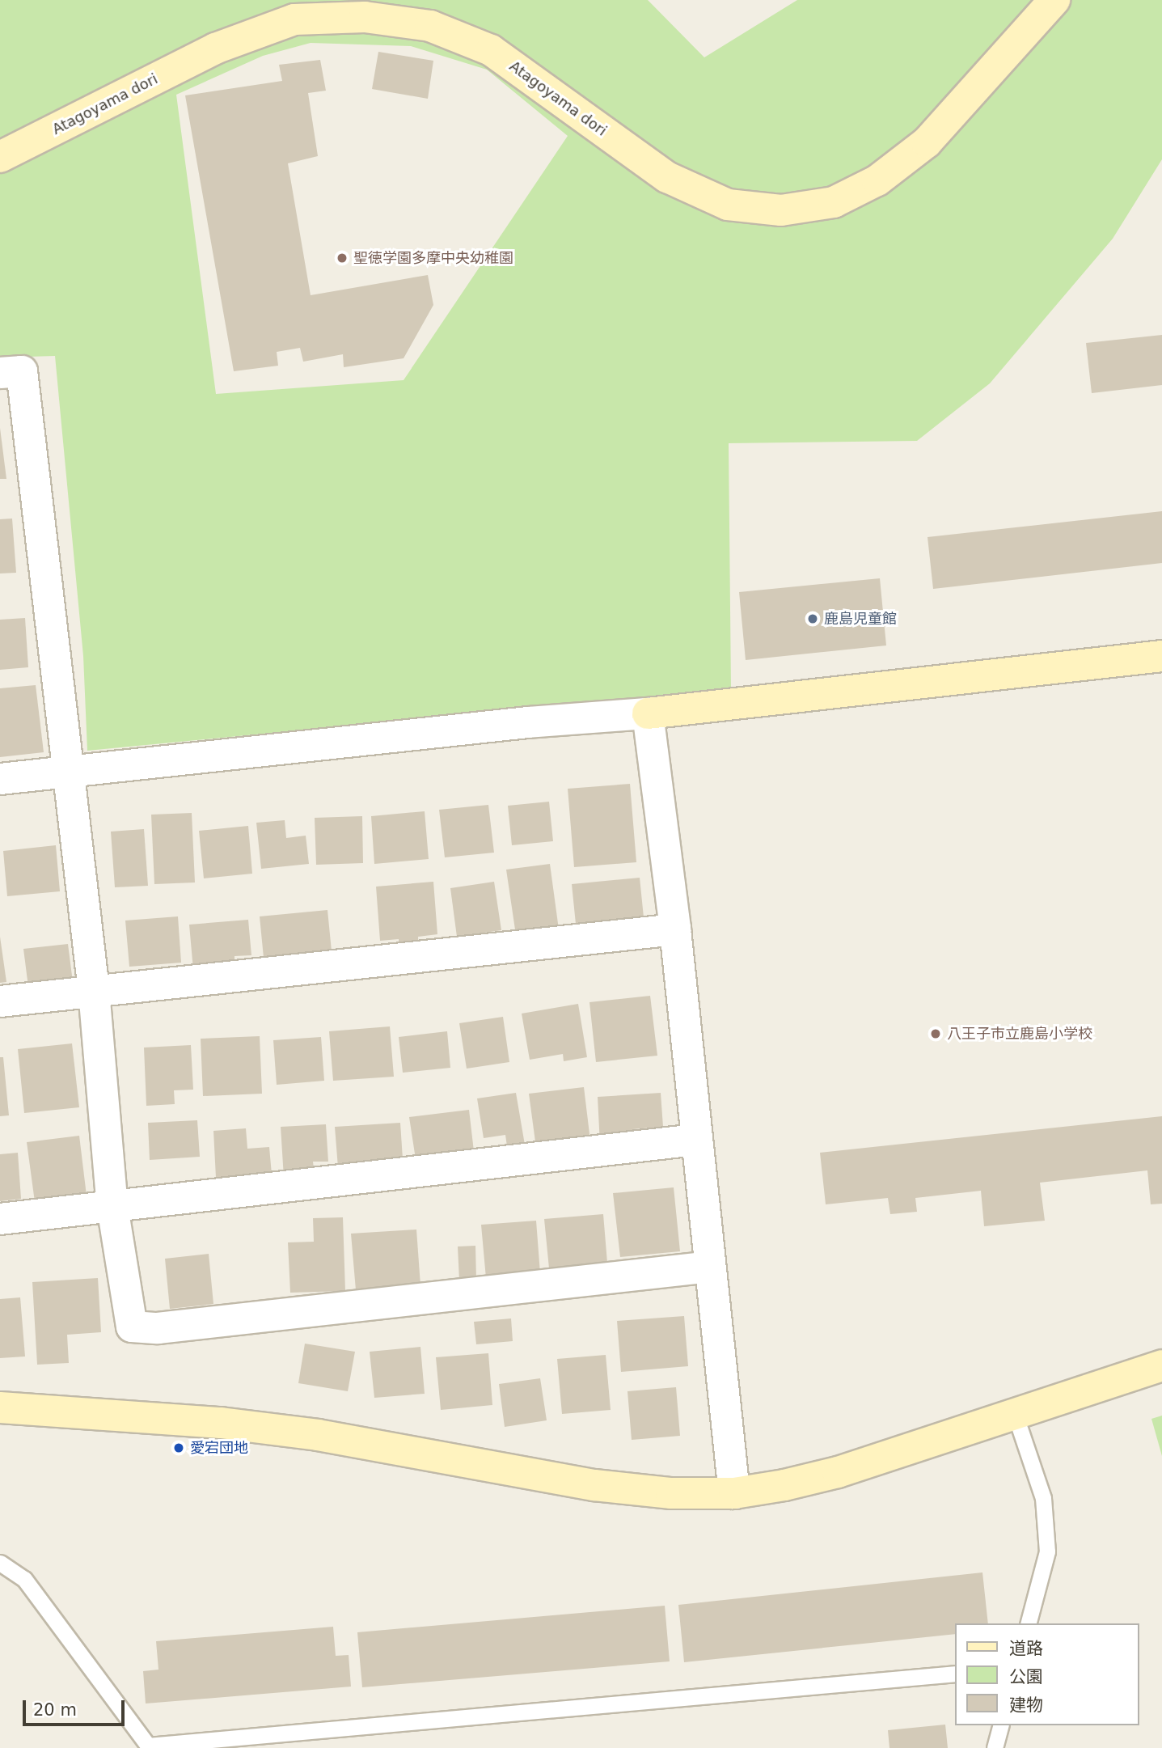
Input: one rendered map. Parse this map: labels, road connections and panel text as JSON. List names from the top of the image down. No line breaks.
{"streets":{"street":["Atagoyama dori"]},"places":["聖徳学園多摩中央幼稚園","鹿島児童館","八王子市立鹿島小学校","愛宕団地"],"legend":["道路","公園","建物"],"scale_bar":"20 m"}
